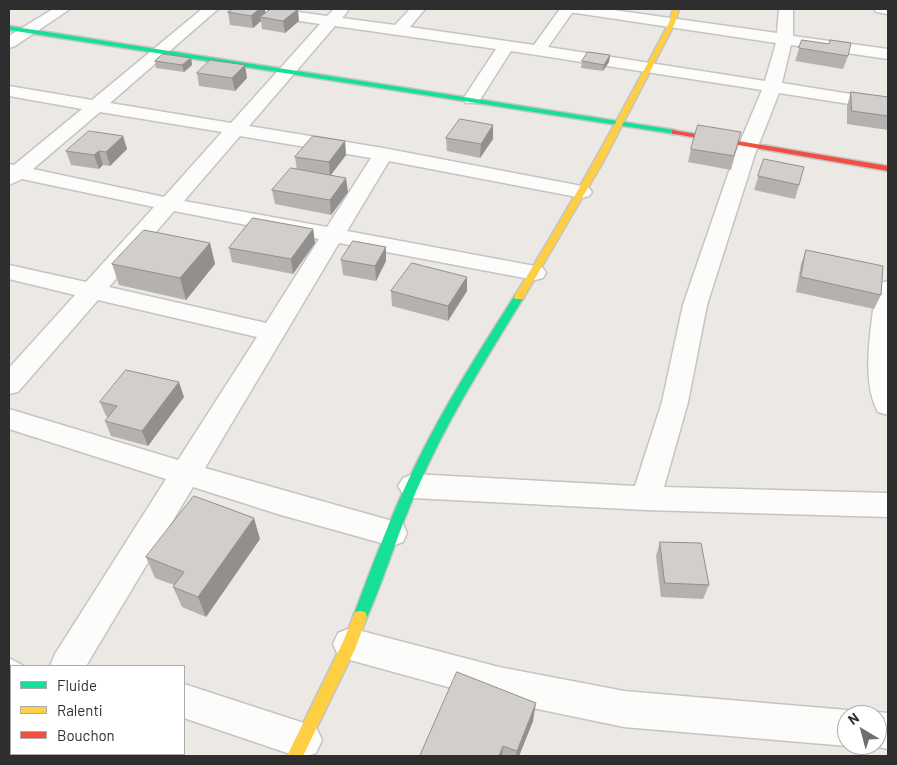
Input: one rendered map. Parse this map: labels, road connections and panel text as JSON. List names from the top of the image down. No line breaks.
{"legend":["Fluide","Ralenti","Bouchon"],"north":"top left"}
